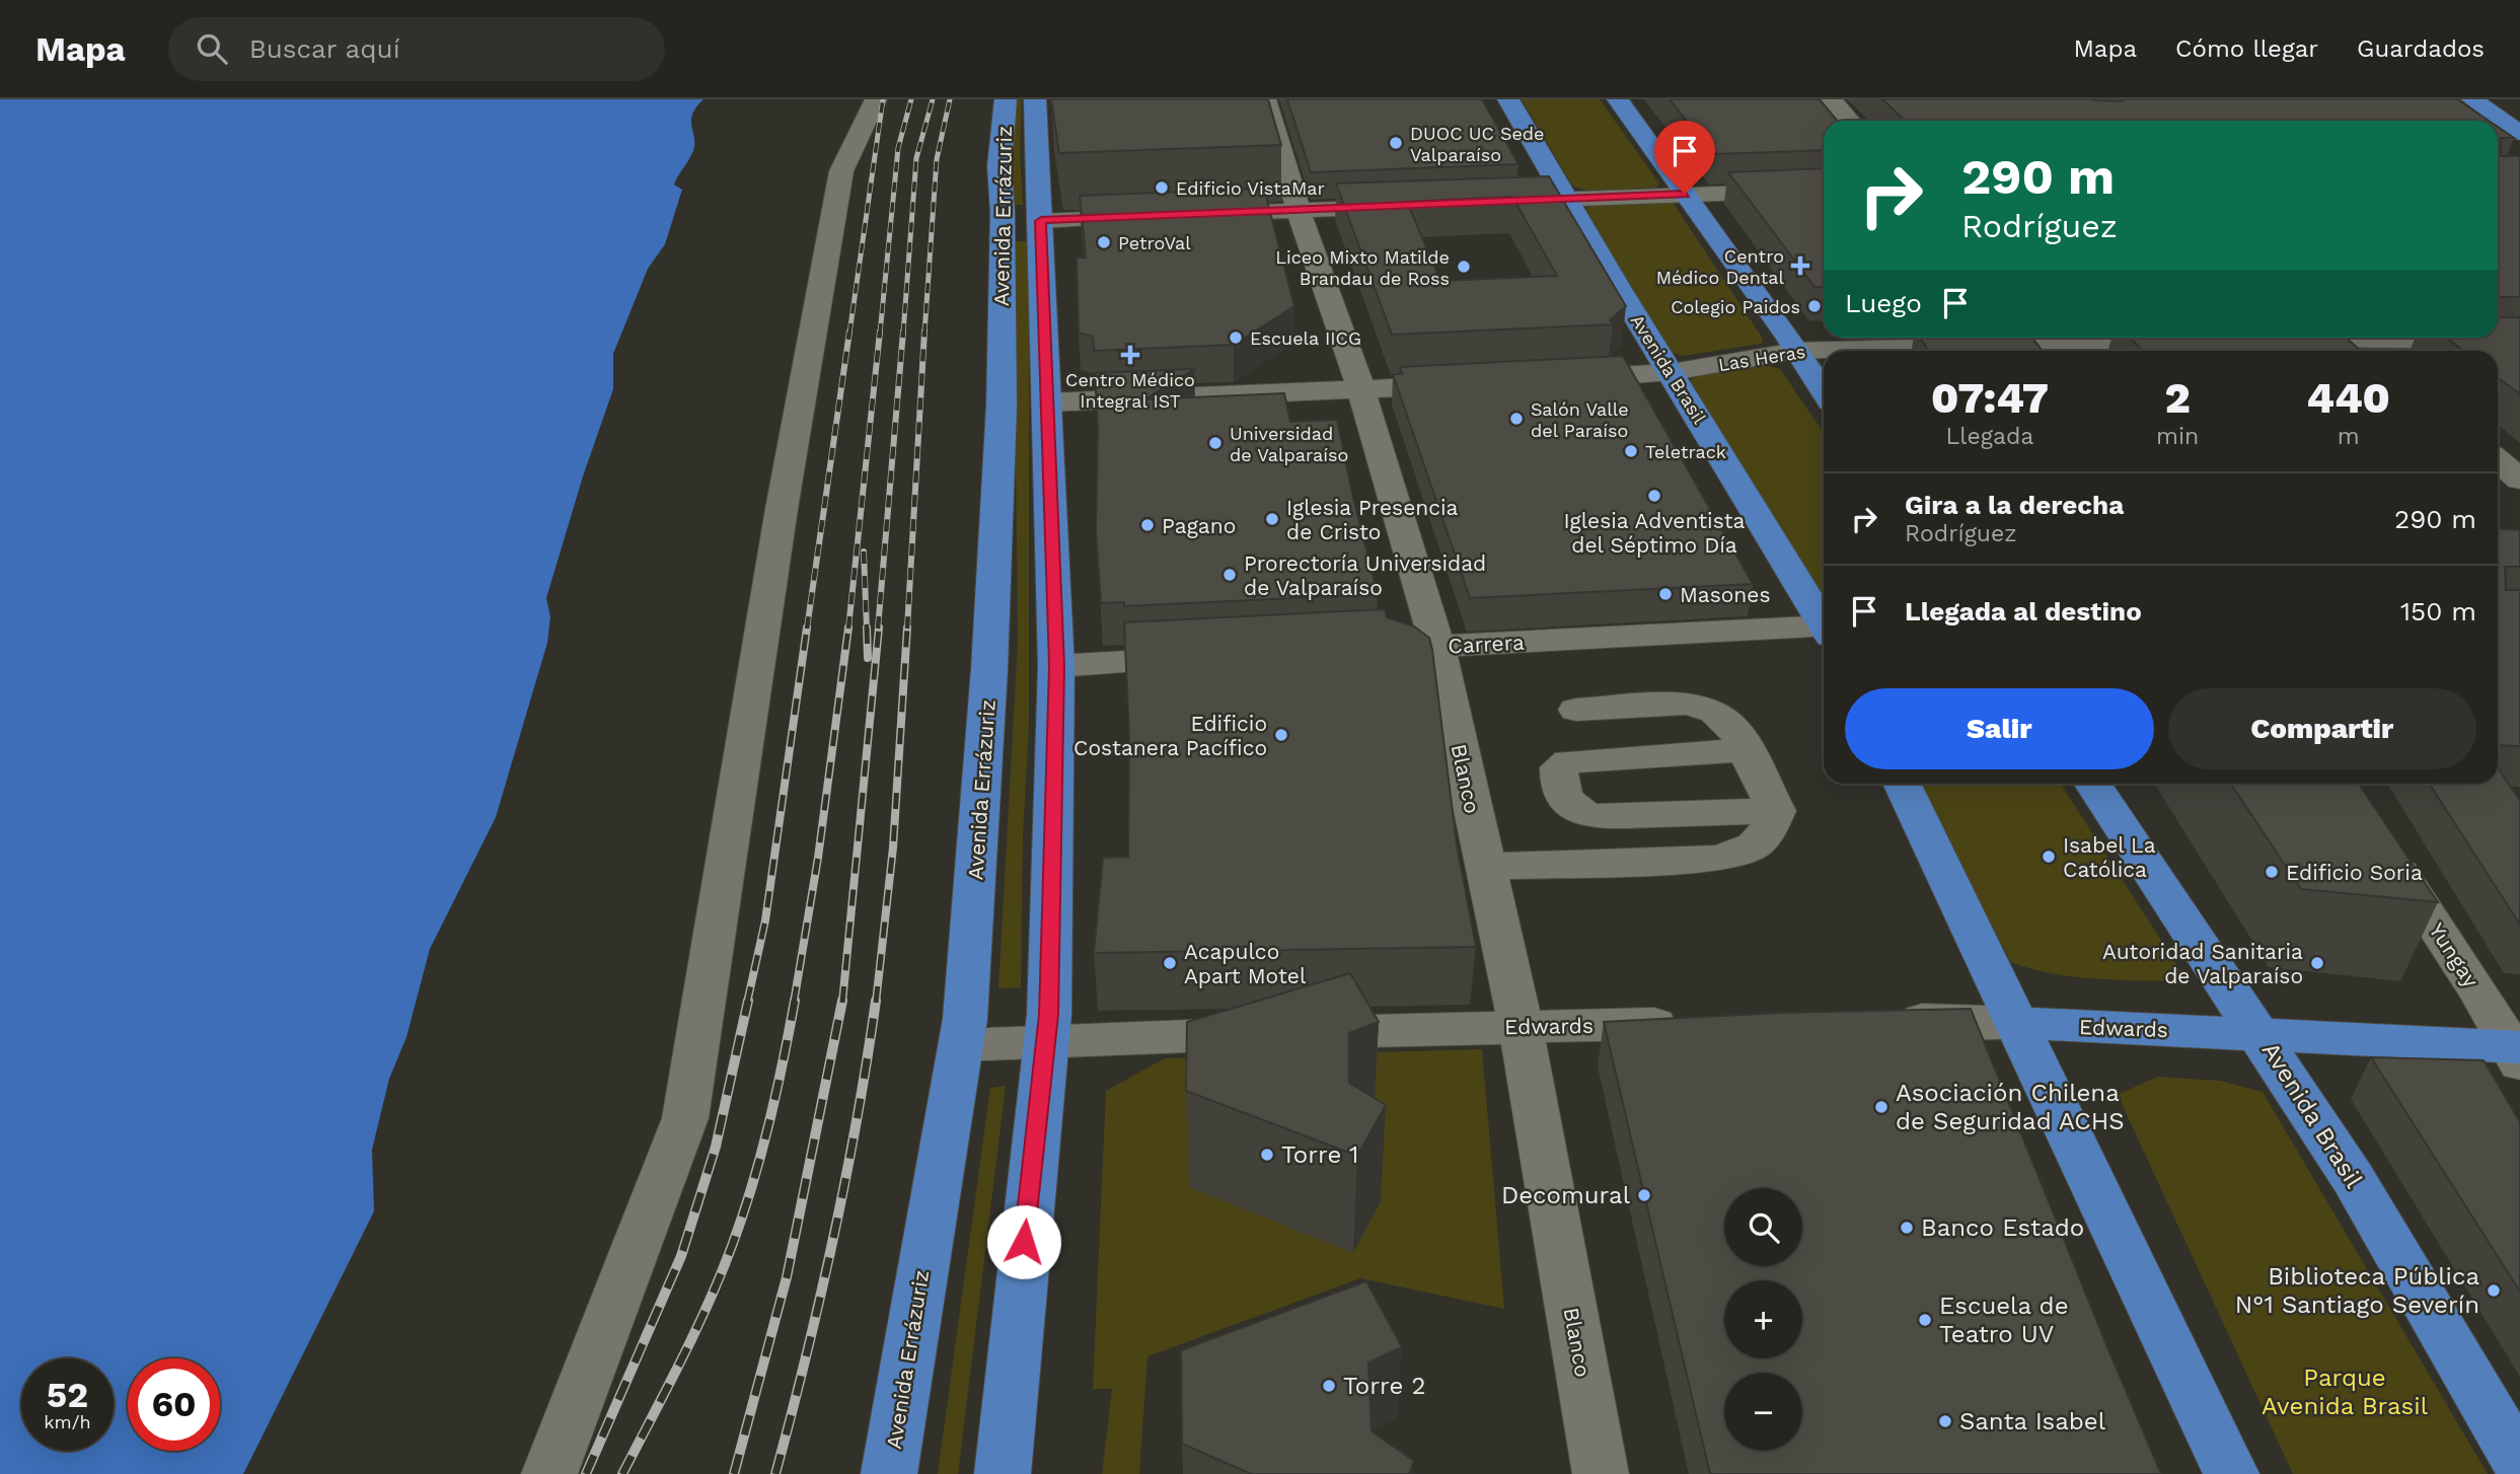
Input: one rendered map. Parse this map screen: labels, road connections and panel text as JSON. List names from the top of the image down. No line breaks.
{"streets":{"main road":["Avenida Errázuriz","Avenida Brasil","Edwards"],"street":["Las Heras","Carrera","Blanco","Yungay"]},"crossings":[["Avenida Errázuriz","Edwards"],["Las Heras","Avenida Brasil"],["Avenida Brasil","Edwards"],["Carrera","Blanco"],["Blanco","Edwards"],["Yungay","Edwards"]],"parks":["Parque Avenida Brasil"],"places":{"other":["DUOC UC Sede Valparaíso","Edificio VistaMar","PetroVal","Liceo Mixto Matilde Brandau de Ross","Colegio Paidos","Escuela IICG","Salón Valle del Paraíso","Universidad de Valparaíso","Teletrack","Iglesia Adventista del Séptimo Día","Iglesia Presencia de Cristo","Pagano","Prorectoría Universidad de Valparaíso","Masones","Edificio Costanera Pacífico","Isabel La Católica","Edificio Soria","Acapulco Apart Motel","Autoridad Sanitaria de Valparaíso","Asociación Chilena de Seguridad ACHS","Torre 1","Decomural","Banco Estado","Biblioteca Pública N°1 Santiago Severín","Escuela de Teatro UV","Torre 2","Santa Isabel"],"health":["Centro Médico Dental","Centro Médico Integral IST"]},"page":{"header":"Mapa","search":"Buscar aquí","nav":["Mapa","Cómo llegar","Guardados"],"turn":["290 m","Rodríguez"],"then":"Luego","eta":["07:47","Llegada","2","min","440","m"],"list":[{"name":"Gira a la derecha","note":"Rodríguez","value":"290 m"},{"name":"Llegada al destino","value":"150 m"}],"buttons":["Salir","Compartir"],"map_buttons":["+","−"],"speed":"52 km/h","limit":"60"}}
